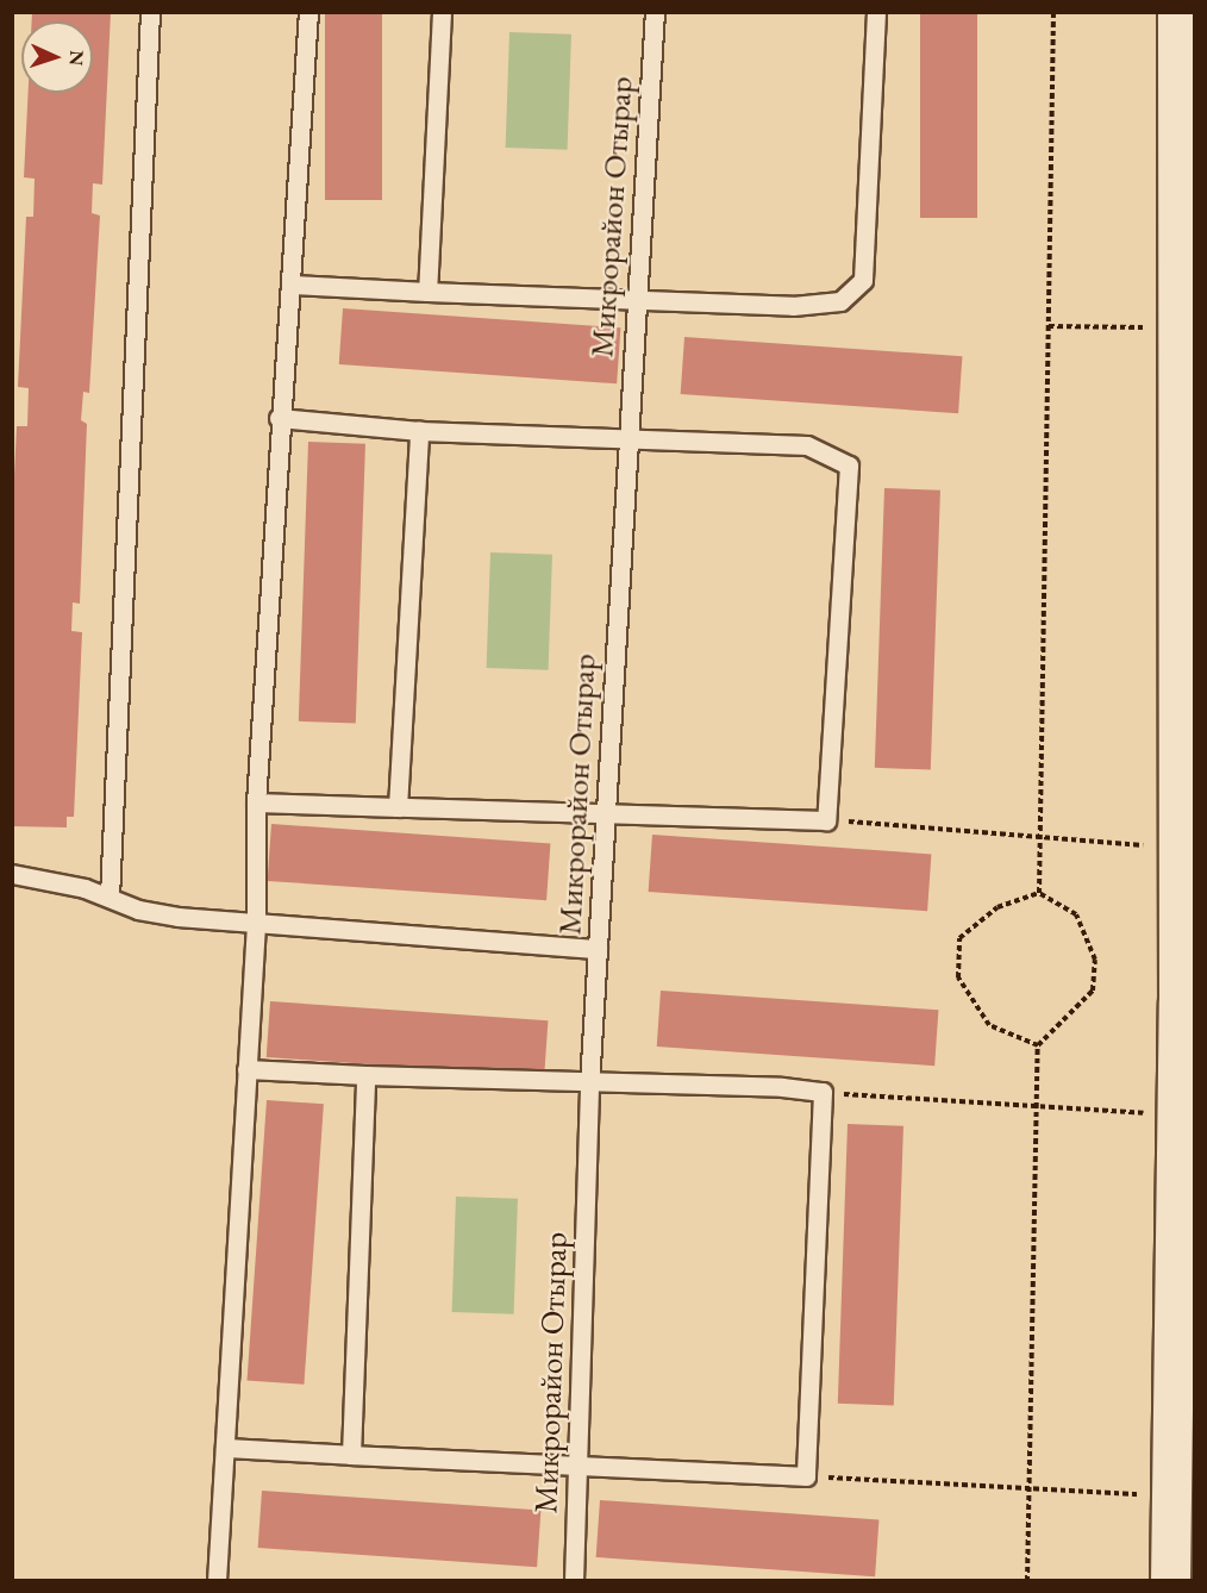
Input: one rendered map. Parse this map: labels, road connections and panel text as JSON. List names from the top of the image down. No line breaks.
{"streets":{"lane":["Микрорайон Отырар"]},"north":"right"}
